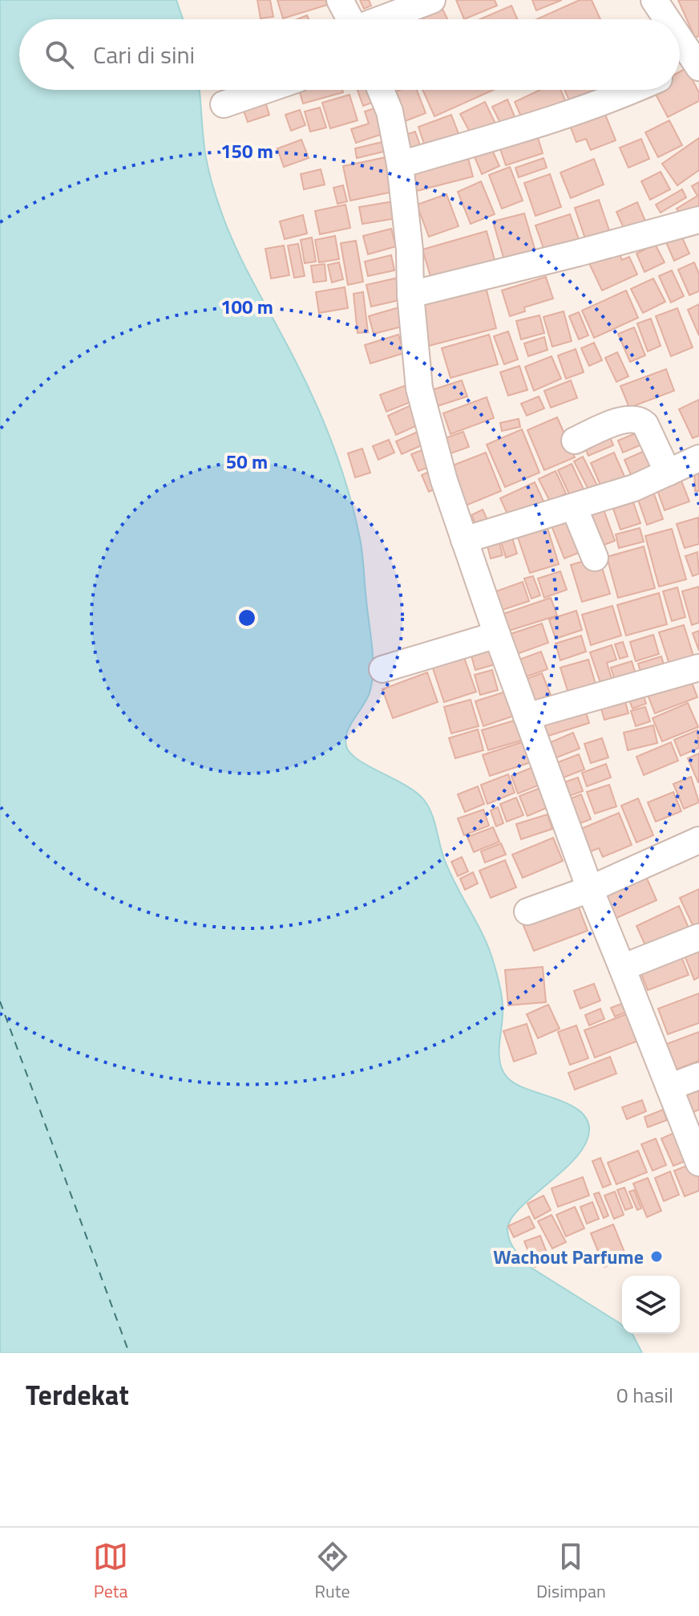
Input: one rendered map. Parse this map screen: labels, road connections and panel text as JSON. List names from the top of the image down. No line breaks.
{"places":["Wachout Parfume"],"page":{"search":"Cari di sini","heading":["Terdekat","0 hasil"],"nav":["Peta","Rute","Disimpan"]},"rings":["150 m","100 m","50 m"]}
